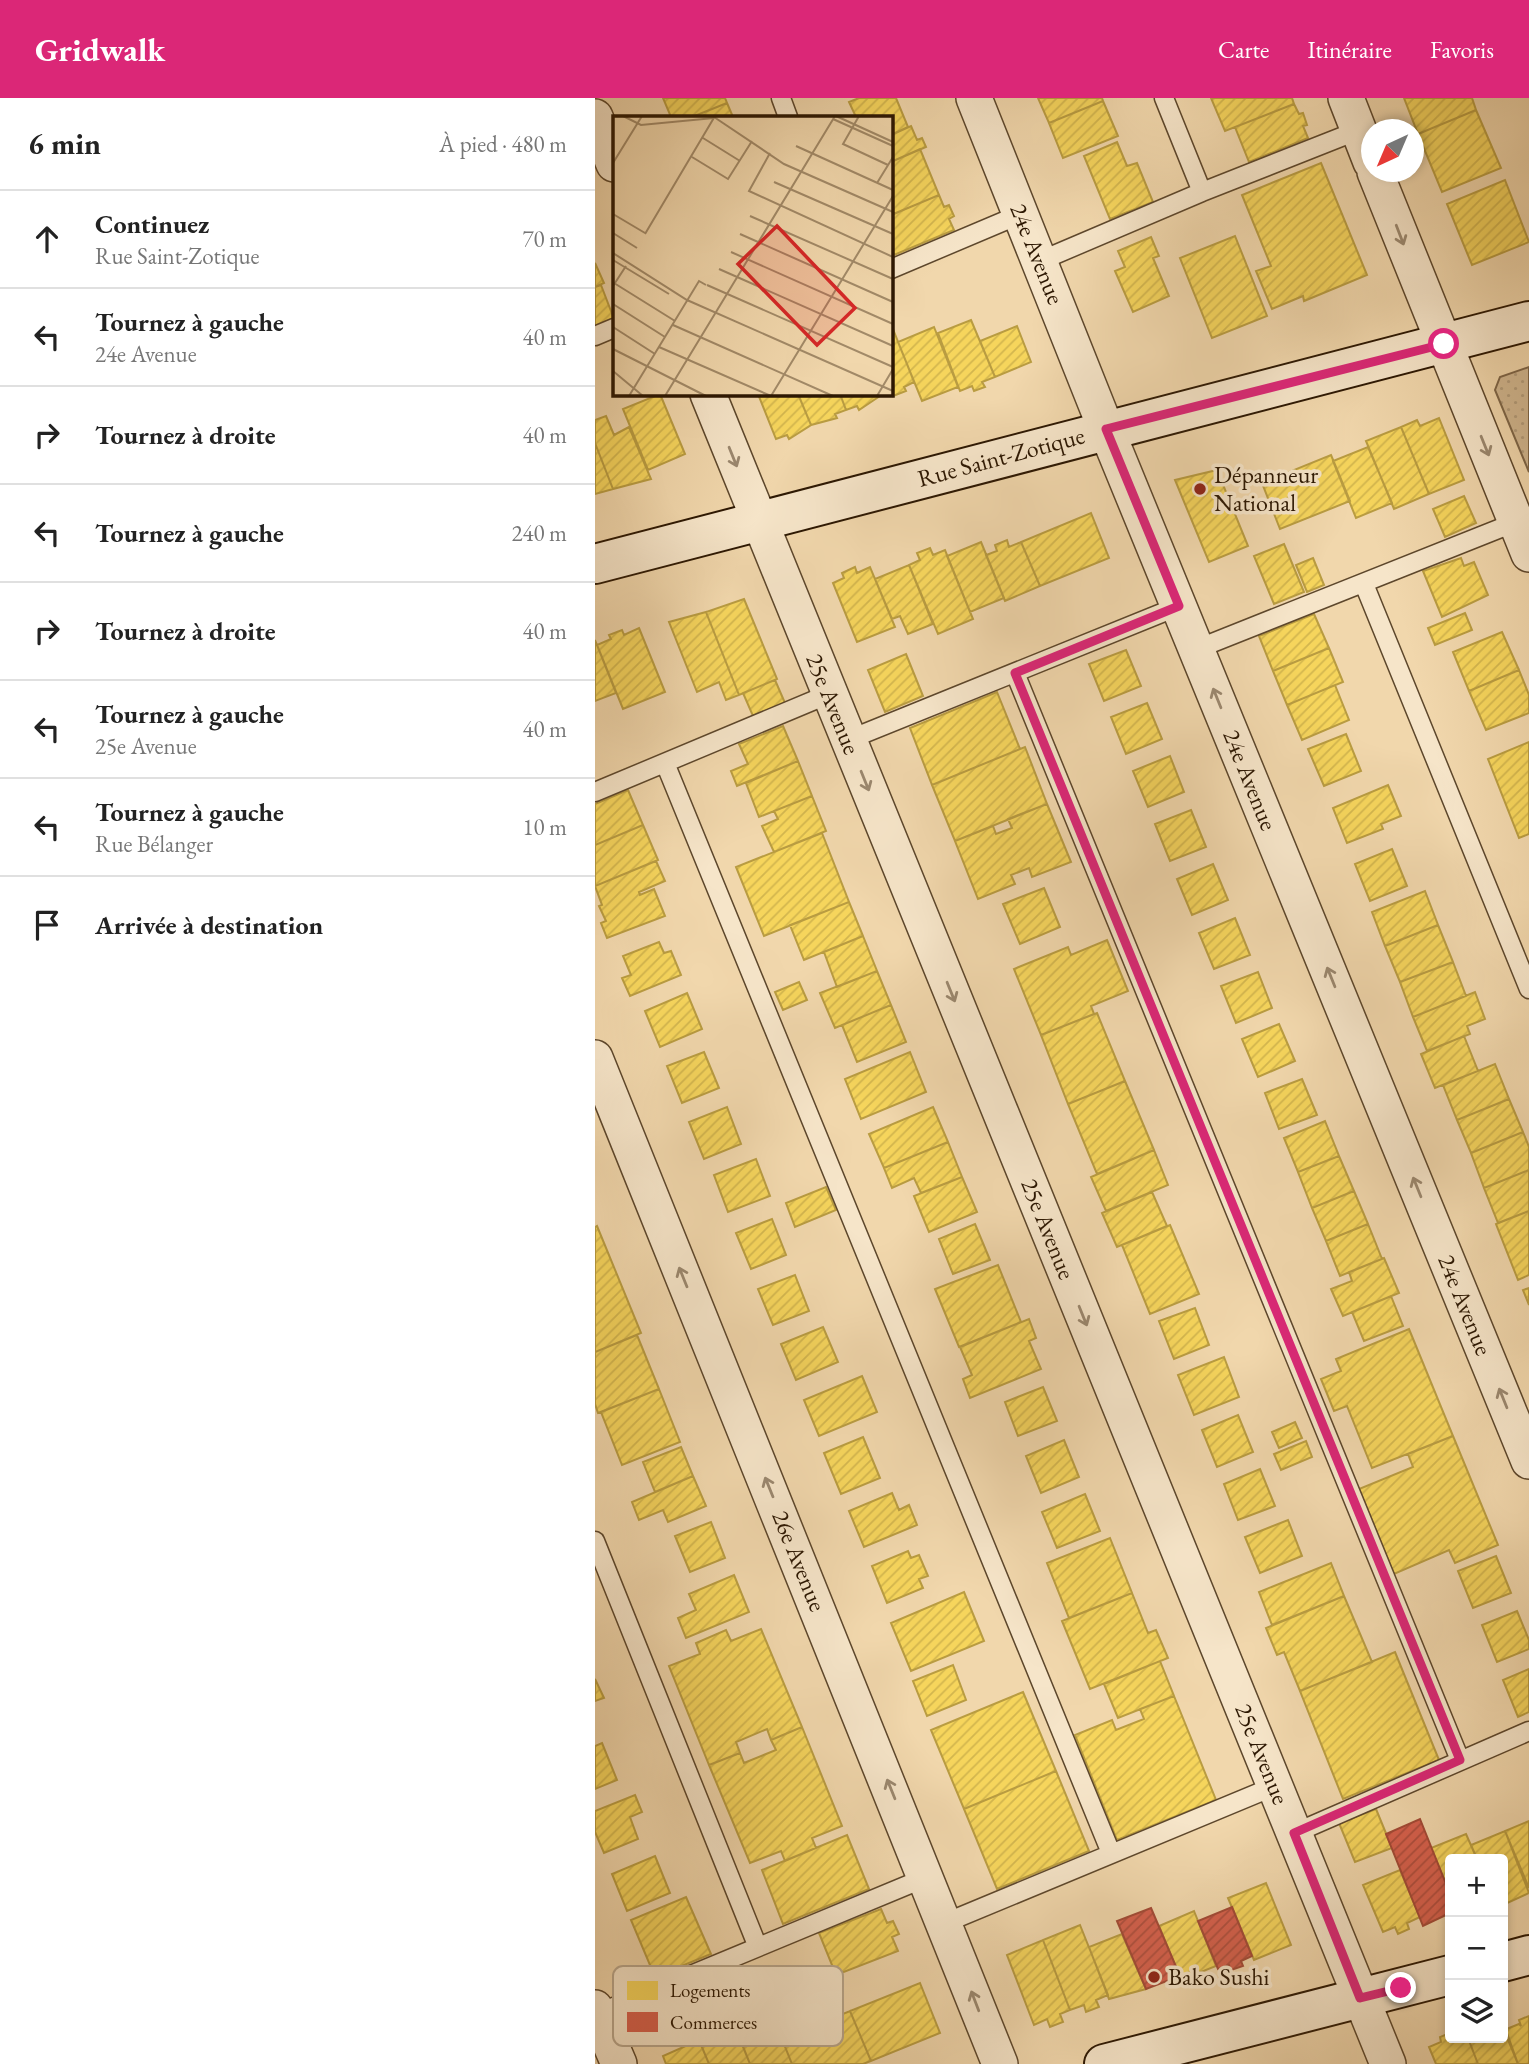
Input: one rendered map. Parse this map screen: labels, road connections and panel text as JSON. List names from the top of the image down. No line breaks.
{"streets":{"street":["24e Avenue","Rue Saint-Zotique","25e Avenue","26e Avenue"]},"crossings":[["24e Avenue","Rue Saint-Zotique"],["Rue Saint-Zotique","25e Avenue"]],"one_way":["24e Avenue","25e Avenue","26e Avenue"],"places":["Dépanneur National","Bako Sushi"],"legend":["Logements","Commerces"],"north":"bottom left","page":{"header":"Gridwalk","nav":["Carte","Itinéraire","Favoris"],"heading":["6 min","À pied · 480 m"],"list":[["Continuez","Rue Saint-Zotique","70 m"],["Tournez à gauche","24e Avenue","40 m"],["Tournez à droite","40 m"],["Tournez à gauche","240 m"],["Tournez à droite","40 m"],["Tournez à gauche","25e Avenue","40 m"],["Tournez à gauche","Rue Bélanger","10 m"],"Arrivée à destination"],"map_buttons":["+","−"]}}
